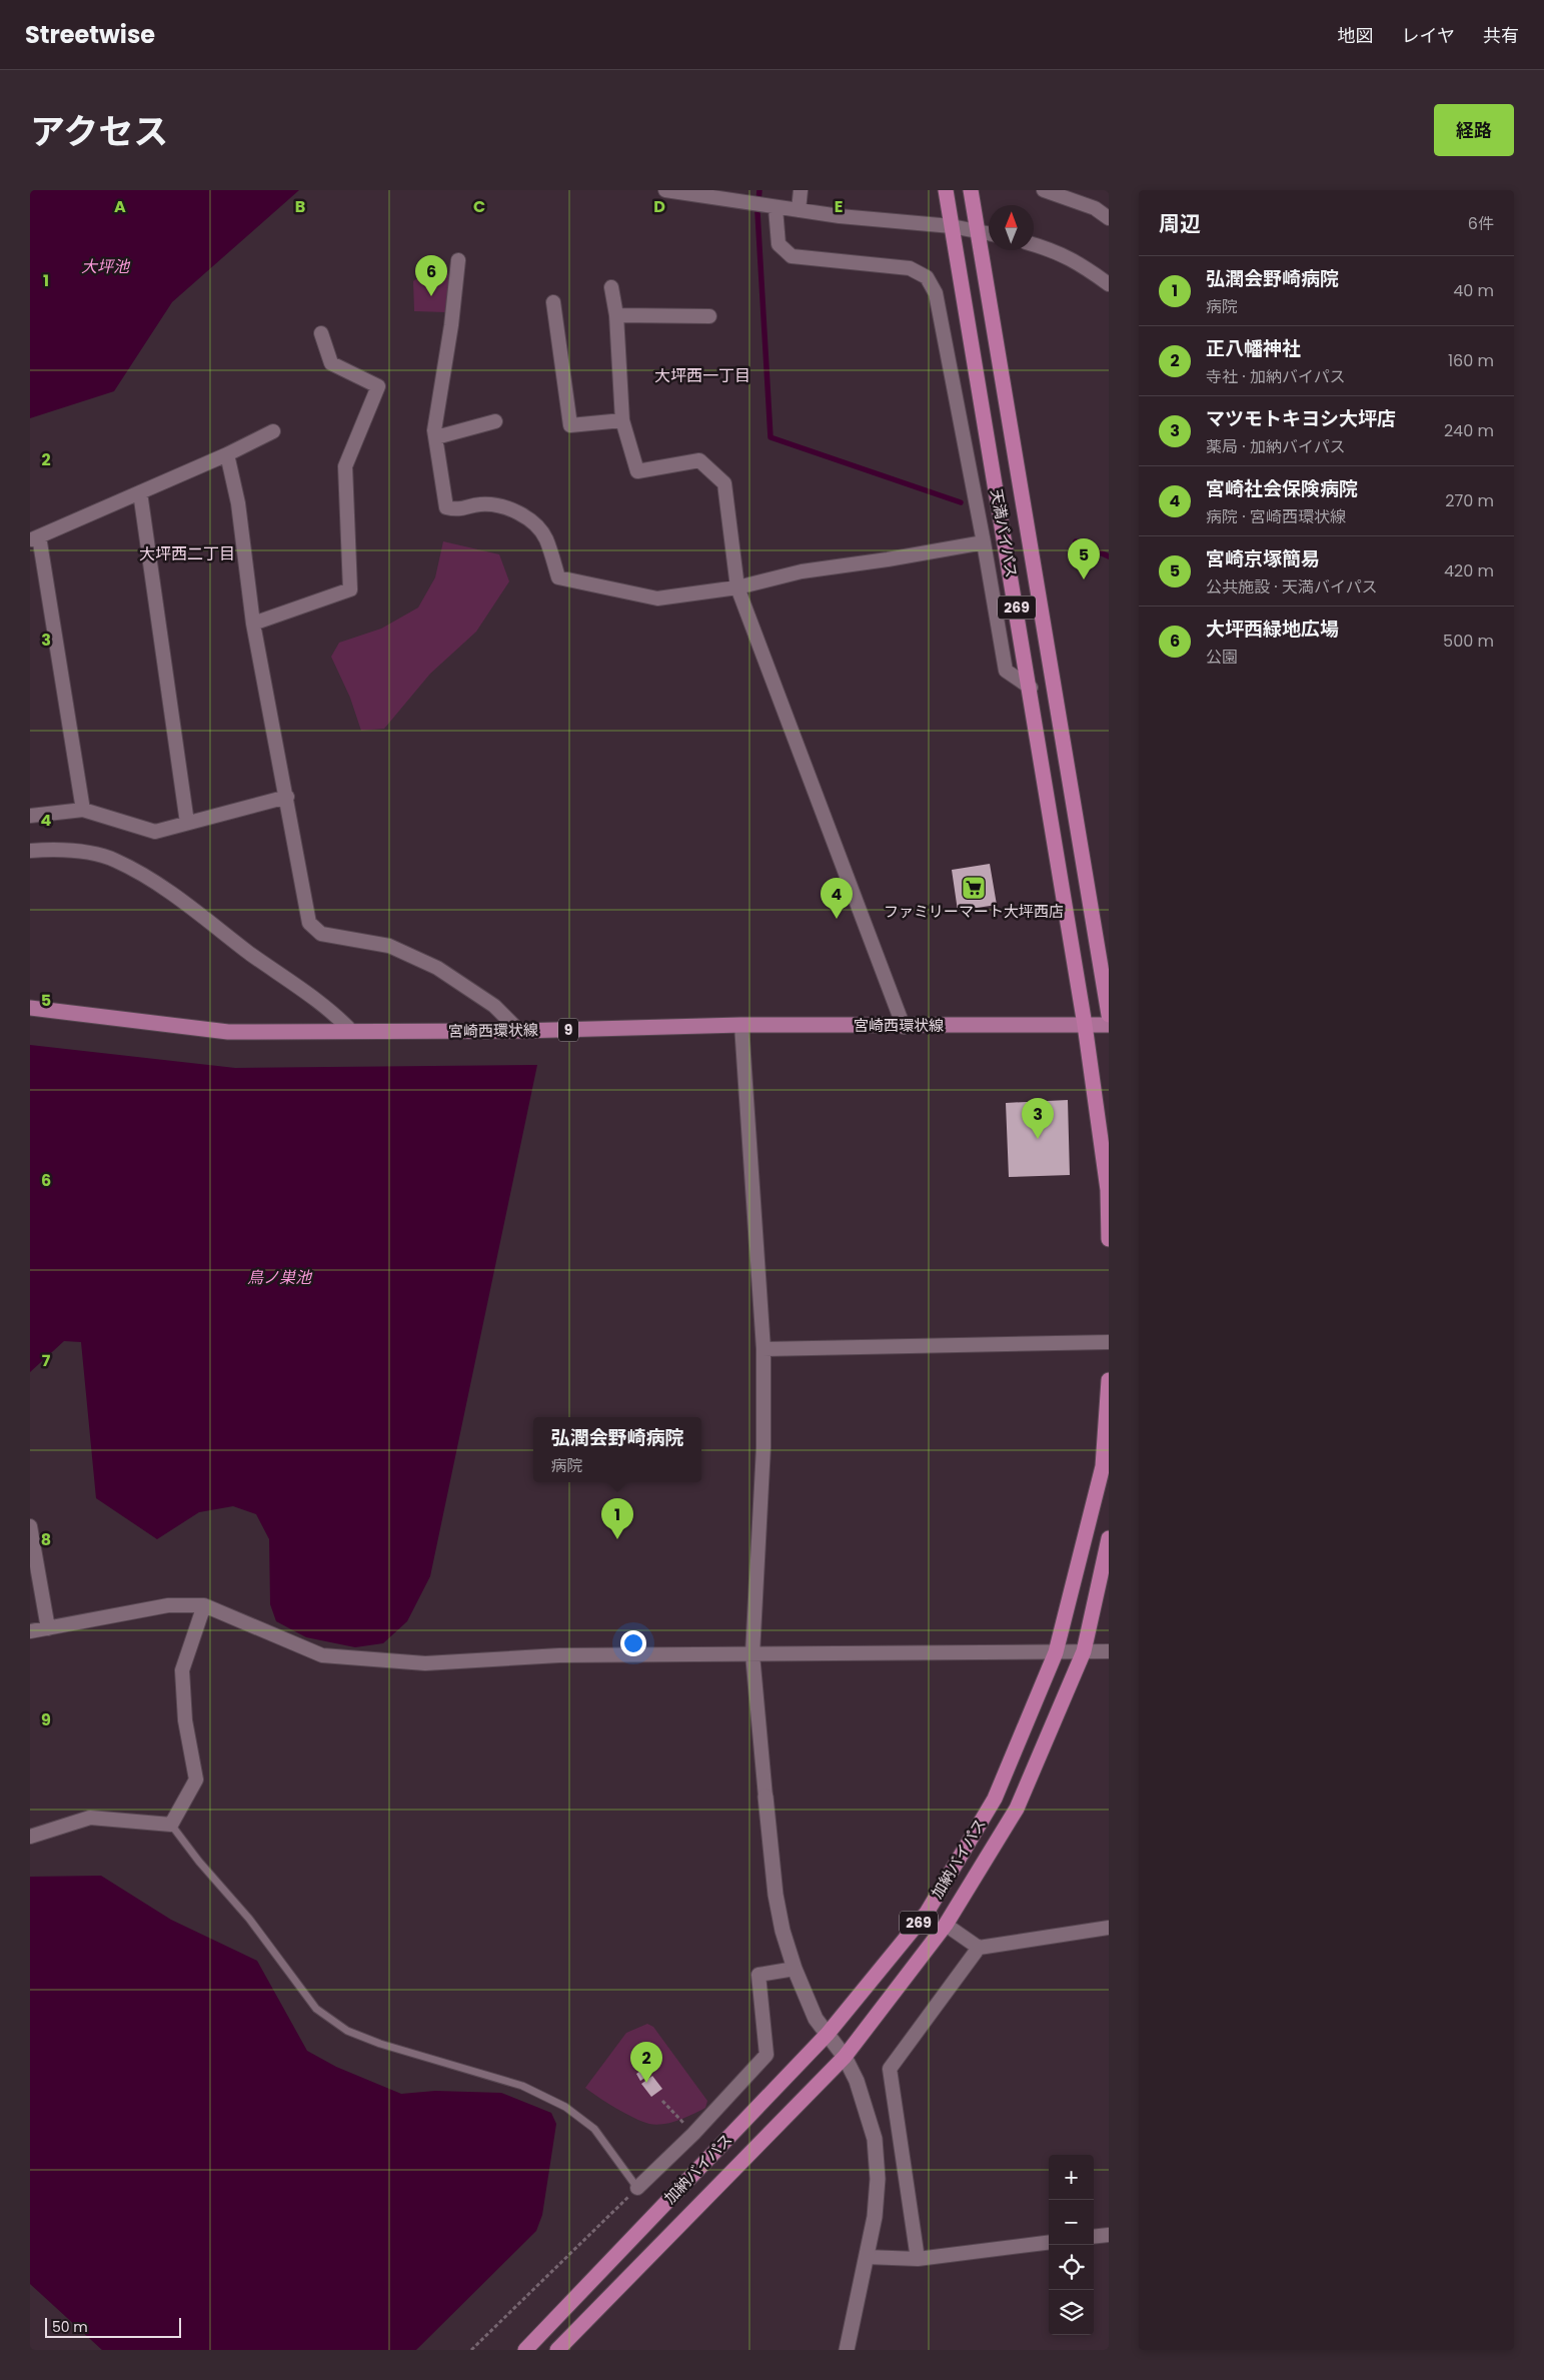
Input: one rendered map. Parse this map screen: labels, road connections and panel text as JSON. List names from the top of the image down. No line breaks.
{"streets":{"highway":["天満バイパス","269","加納バイパス"],"main road":["宮崎西環状線","9"]},"crossings":[["天満バイパス","269"],["天満バイパス","宮崎西環状線"],["269","宮崎西環状線"]],"districts":["大坪西一丁目","大坪西二丁目"],"water":["大坪池","鳥ノ巣池"],"places":{"supermarket":["ファミリーマート大坪西店"]},"scale_bar":"50 m","north":"top","page":{"header":"Streetwise","nav":["地図","レイヤ","共有"],"title":"アクセス","buttons":"経路","heading":["周辺","6件"],"pins":["6","5","4","3","1","2"],"list":[{"mark":"1","name":"弘潤会野崎病院","note":"病院","value":"40 m"},{"mark":"2","name":"正八幡神社","note":"寺社 · 加納バイパス","value":"160 m"},{"mark":"3","name":"マツモトキヨシ大坪店","note":"薬局 · 加納バイパス","value":"240 m"},{"mark":"4","name":"宮崎社会保険病院","note":"病院 · 宮崎西環状線","value":"270 m"},{"mark":"5","name":"宮崎京塚簡易","note":"公共施設 · 天満バイパス","value":"420 m"},{"mark":"6","name":"大坪西緑地広場","note":"公園","value":"500 m"}],"popup":["弘潤会野崎病院","病院"],"map_buttons":["+","−"],"scale":"50 m"},"grid":{"columns":["A","B","C","D","E"],"rows":["1","2","3","4","5","6","7","8","9"]}}
